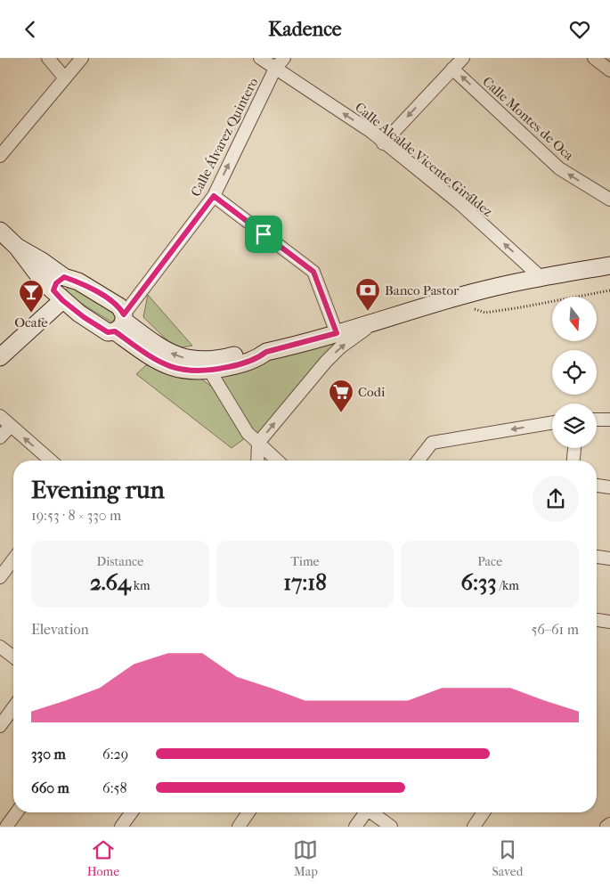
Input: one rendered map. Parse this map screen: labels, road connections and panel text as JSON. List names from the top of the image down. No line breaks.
{"streets":{"street":["Calle Montes de Oca","Calle Álvarez Quintero","Calle Alcalde Vicente Giráldez"]},"crossings":[["Calle Álvarez Quintero","Calle Alcalde Vicente Giráldez"]],"one_way":["Calle Montes de Oca","Calle Álvarez Quintero","Calle Alcalde Vicente Giráldez"],"places":{"bank":["Banco Pastor"],"bar":["Ocafe"],"supermarket":["Codi"]},"north":"bottom","page":{"header":"Kadence","heading":["Evening run","19:53 · 8 × 330 m"],"stats":[["Distance","2.64 km"],["Time","17:18"],["Pace","6:33 /km"]],"chart":["Elevation","56–61 m"],"list":[{"name":"330 m","note":"6:29"},{"name":"660 m","note":"6:58"}],"tabs":["Home","Map","Saved"]}}
